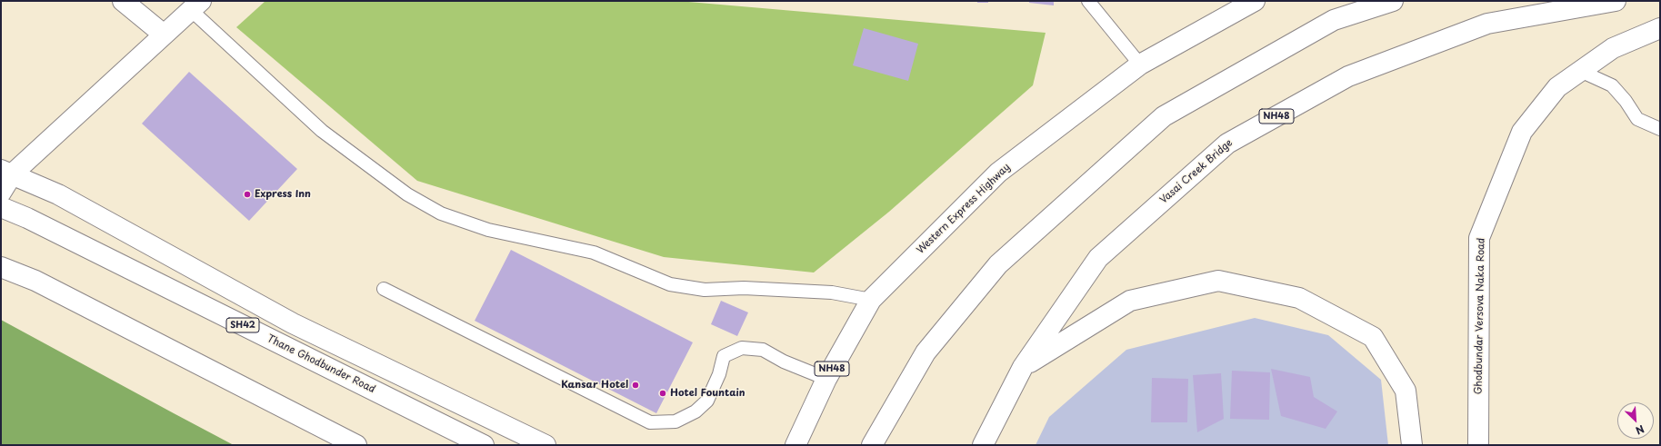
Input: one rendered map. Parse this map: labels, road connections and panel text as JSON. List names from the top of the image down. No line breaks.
{"streets":{"main road":["NH48","Vasai Creek Bridge","Western Express Highway","Ghodbundar Versova Naka Road","SH42","Thane Ghodbunder Road"]},"places":["Express Inn","Kansar Hotel","Hotel Fountain"],"north":"bottom right"}
